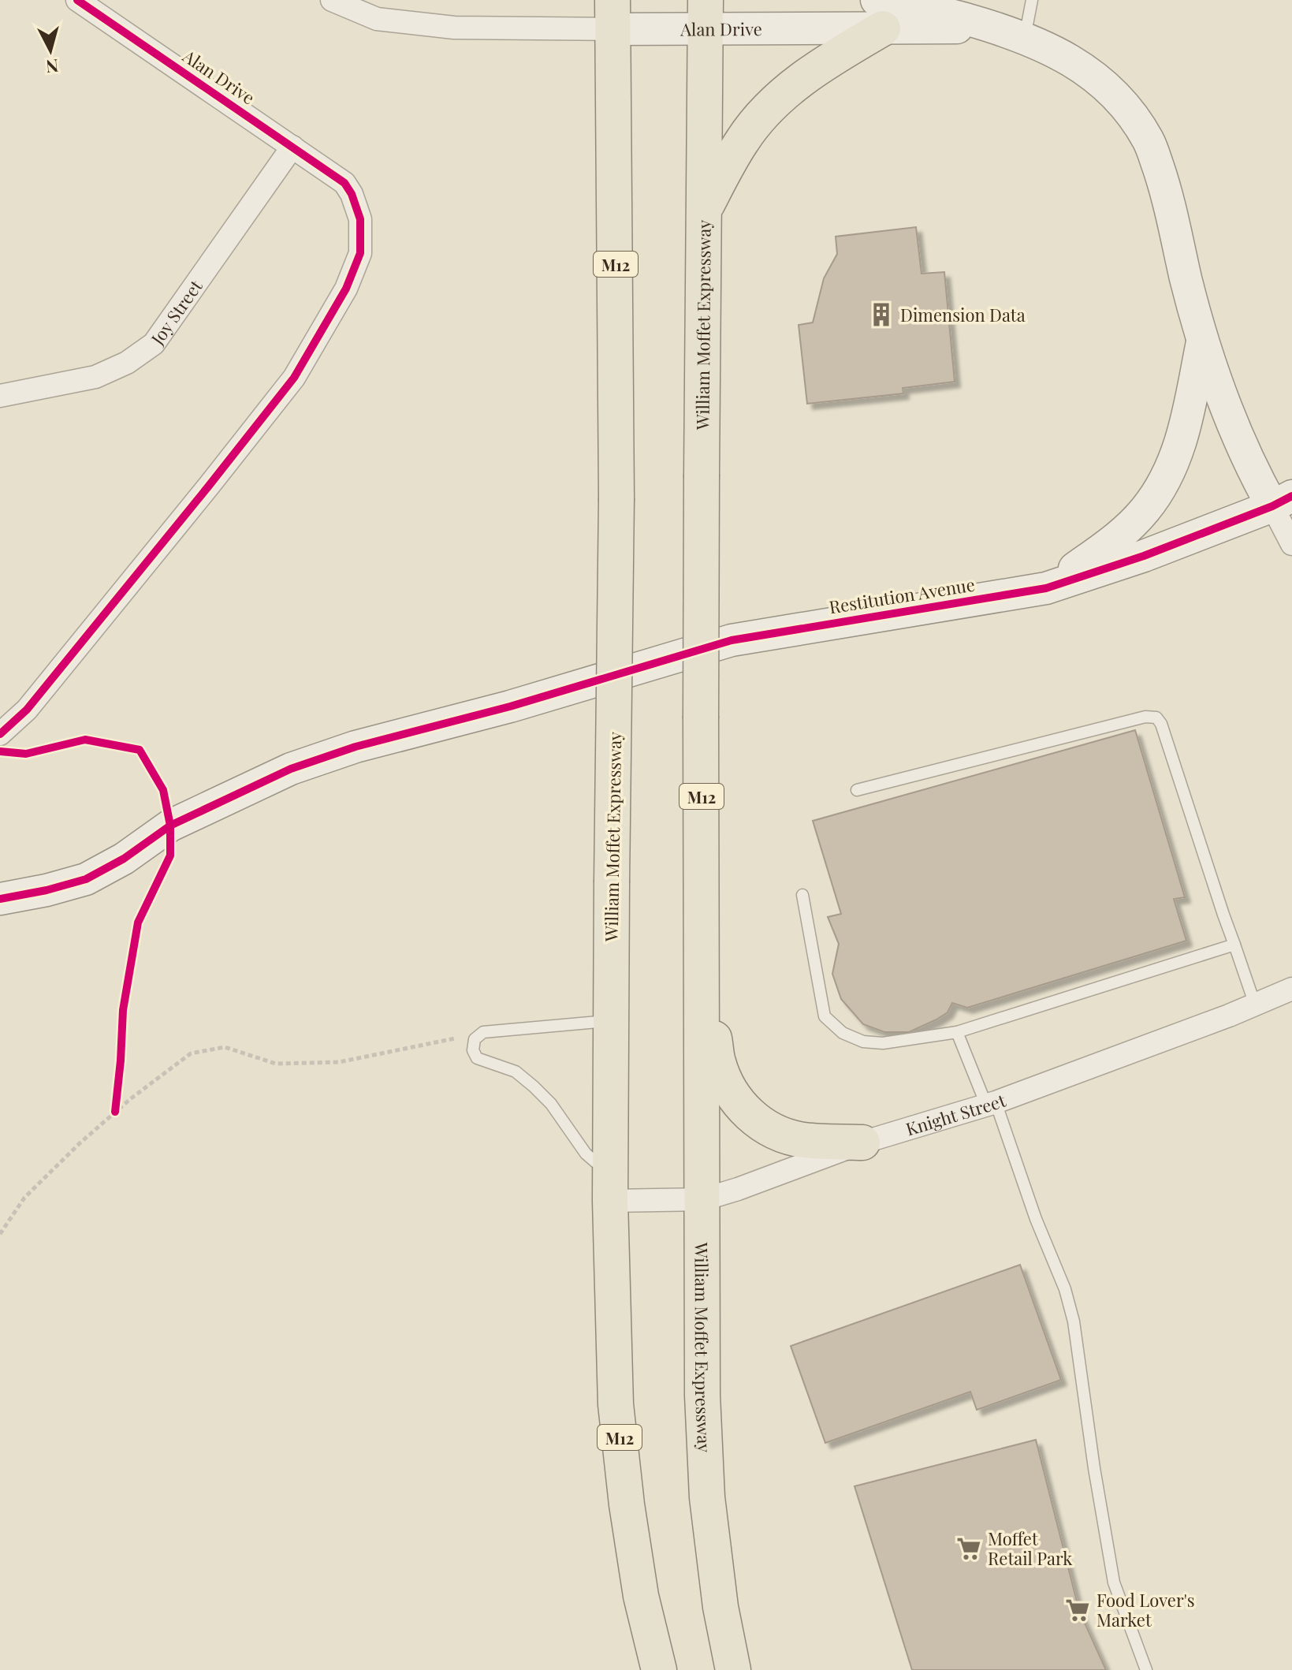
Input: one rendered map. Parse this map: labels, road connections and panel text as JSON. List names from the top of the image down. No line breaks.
{"streets":{"main road":["M12","William Moffet Expressway"],"street":["Alan Drive","Joy Street","Restitution Avenue","Knight Street"]},"crossings":[["Alan Drive","Joy Street"],["Alan Drive","William Moffet Expressway"],["William Moffet Expressway","Knight Street"]],"places":{"building":["Dimension Data"],"supermarket":["Moffet Retail Park","Food Lover's Market"]},"north":"bottom"}
